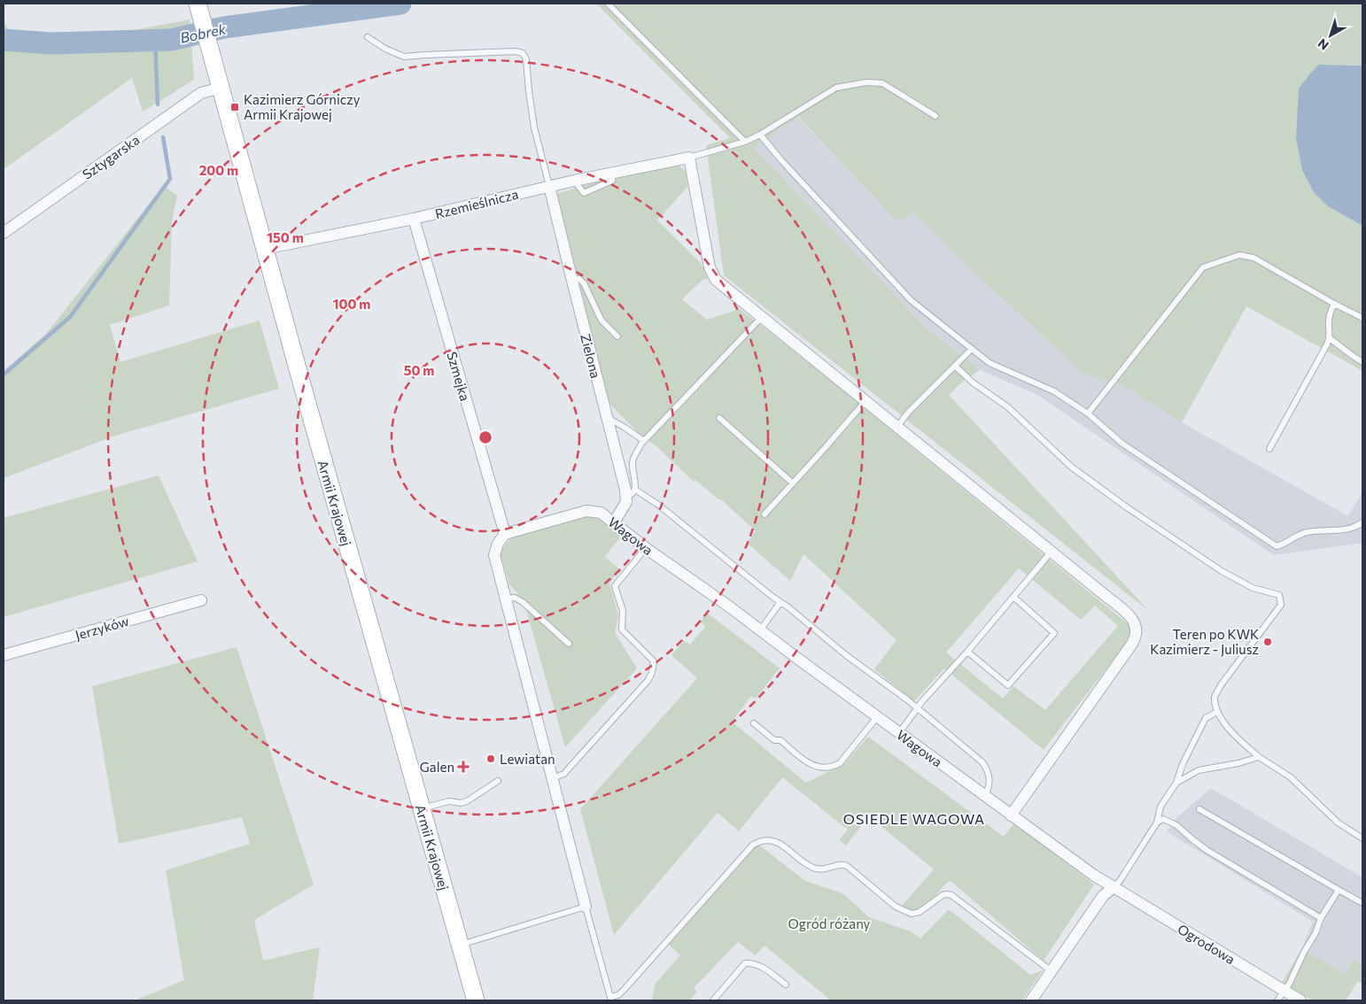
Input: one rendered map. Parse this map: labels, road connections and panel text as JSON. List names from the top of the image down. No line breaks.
{"streets":{"street":["Sztygarska","Rzemieślnicza","Zielona","Szmejka","Armii Krajowej","Wagowa","Jerzyków","Ogrodowa"]},"crossings":[["Sztygarska","Armii Krajowej"],["Rzemieślnicza","Zielona"],["Rzemieślnicza","Szmejka"],["Rzemieślnicza","Armii Krajowej"],["Szmejka","Wagowa"],["Wagowa","Ogrodowa"]],"districts":["OSIEDLE WAGOWA"],"water":["Bobrek"],"parks":["Ogród różany"],"places":{"transit":["Kazimierz Górniczy Armii Krajowej"],"other":["Teren po KWK Kazimierz - Juliusz","Lewiatan"],"health":["Galen"]},"north":"bottom left","rings":["200 m","150 m","100 m","50 m"]}
